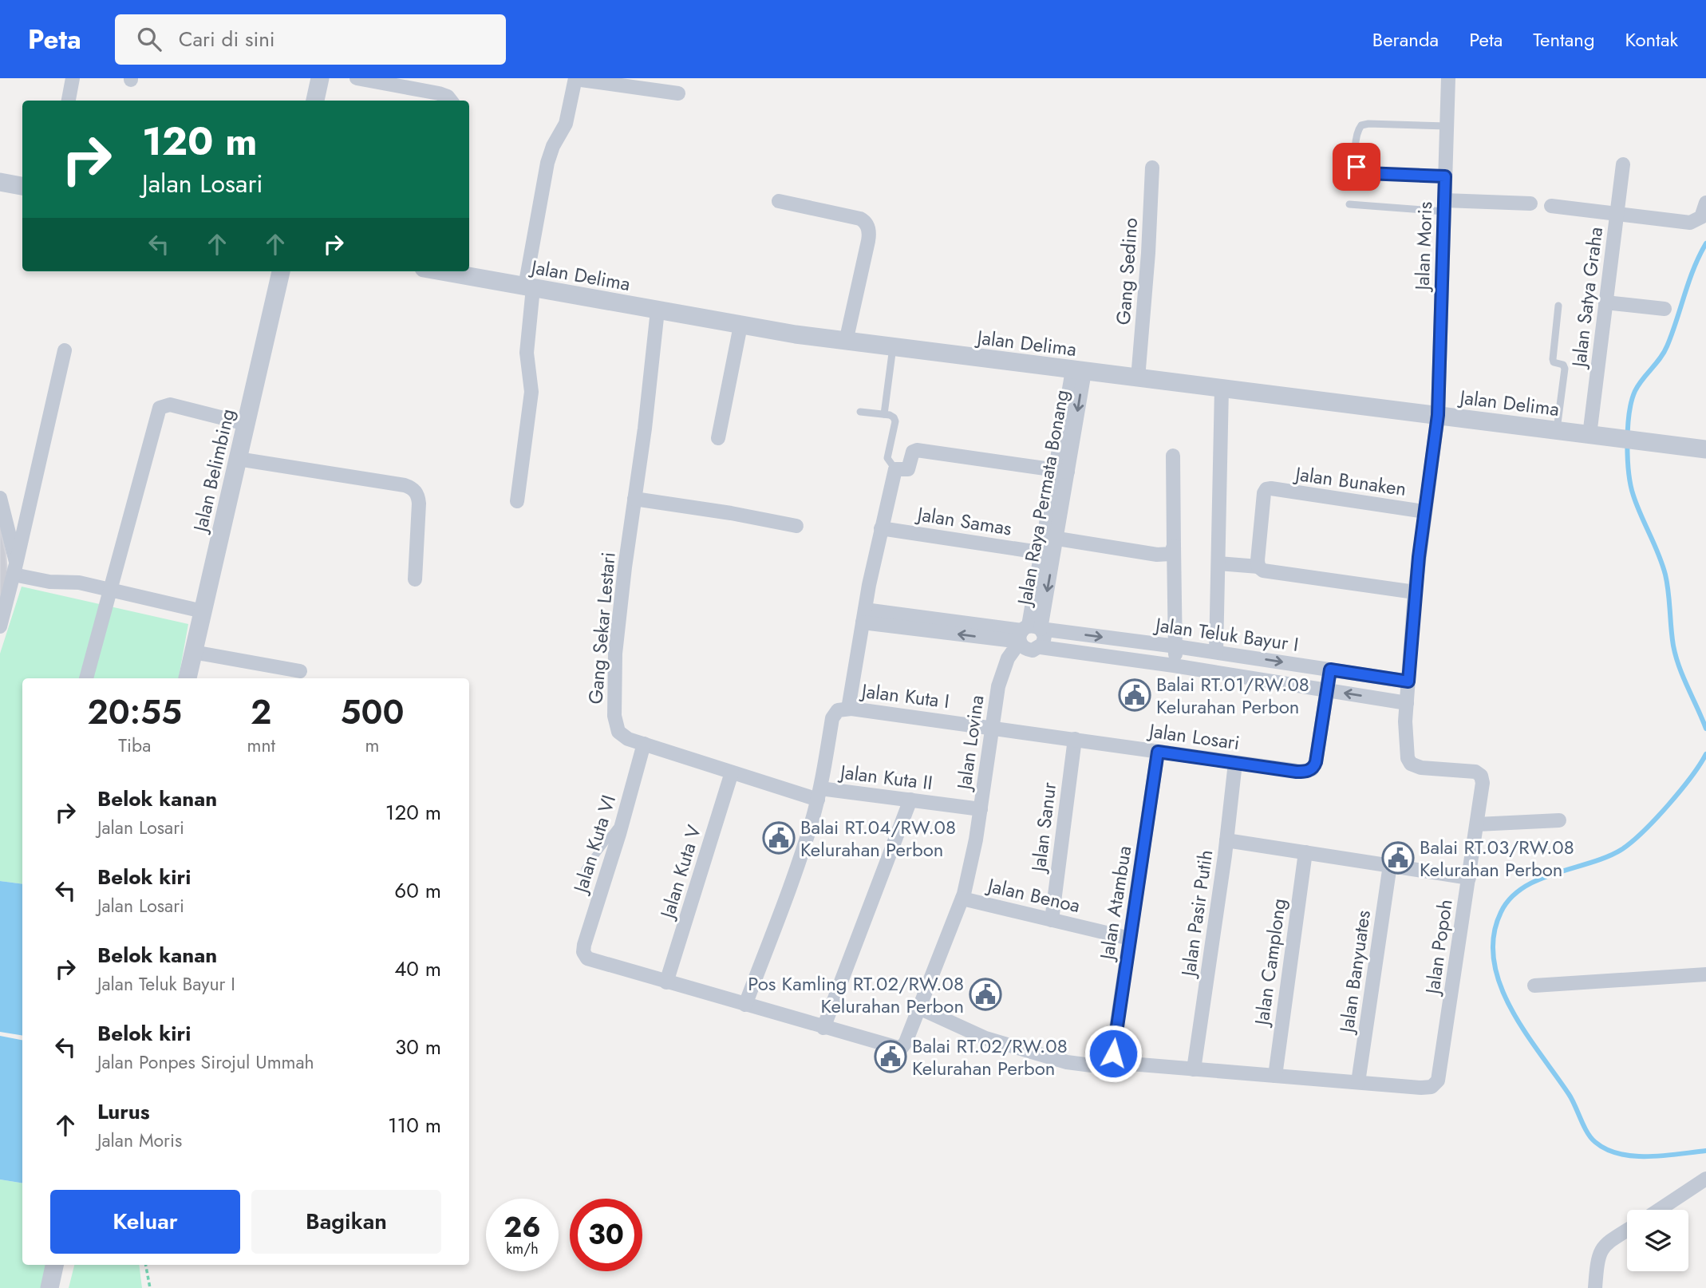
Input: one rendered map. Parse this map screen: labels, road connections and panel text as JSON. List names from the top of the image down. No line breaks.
{"streets":{"street":["Jalan Moris","Gang Sedino","Jalan Delima","Jalan Satya Graha","Jalan Belimbing","Jalan Bunaken","Jalan Raya Permata Bonang","Jalan Samas","Gang Sekar Lestari","Jalan Teluk Bayur I","Jalan Kuta I","Jalan Losari","Jalan Lovina","Jalan Kuta II","Jalan Sanur","Jalan Kuta VI","Jalan Kuta V","Jalan Benoa","Jalan Atambua","Jalan Pasir Putih","Jalan Popoh","Jalan Camplong","Jalan Banyuates"]},"crossings":[["Jalan Moris","Jalan Delima"],["Jalan Moris","Jalan Bunaken"],["Jalan Moris","Jalan Teluk Bayur I"],["Jalan Moris","Jalan Popoh"],["Gang Sedino","Jalan Delima"],["Jalan Delima","Jalan Satya Graha"],["Jalan Delima","Jalan Raya Permata Bonang"],["Jalan Delima","Gang Sekar Lestari"],["Jalan Raya Permata Bonang","Jalan Samas"],["Jalan Raya Permata Bonang","Jalan Teluk Bayur I"],["Jalan Raya Permata Bonang","Jalan Lovina"],["Gang Sekar Lestari","Jalan Kuta II"],["Gang Sekar Lestari","Jalan Kuta VI"],["Jalan Teluk Bayur I","Jalan Losari"],["Jalan Teluk Bayur I","Jalan Lovina"],["Jalan Kuta I","Jalan Losari"],["Jalan Kuta I","Jalan Lovina"],["Jalan Losari","Jalan Lovina"],["Jalan Losari","Jalan Sanur"],["Jalan Losari","Jalan Atambua"],["Jalan Losari","Jalan Pasir Putih"],["Jalan Lovina","Jalan Kuta II"],["Jalan Lovina","Jalan Benoa"],["Jalan Kuta II","Jalan Kuta VI"],["Jalan Kuta II","Jalan Kuta V"],["Jalan Sanur","Jalan Benoa"],["Jalan Kuta VI","Jalan Kuta V"],["Jalan Benoa","Jalan Atambua"],["Jalan Popoh","Jalan Banyuates"]],"places":{"public building":["Balai RT.01/RW.08 Kelurahan Perbon","Balai RT.04/RW.08 Kelurahan Perbon","Balai RT.03/RW.08 Kelurahan Perbon","Pos Kamling RT.02/RW.08 Kelurahan Perbon","Balai RT.02/RW.08 Kelurahan Perbon"]},"page":{"header":"Peta","search":"Cari di sini","nav":["Beranda","Peta","Tentang","Kontak"],"turn":["120 m","Jalan Losari"],"eta":["20:55","Tiba","2","mnt","500","m"],"list":[{"name":"Belok kanan","note":"Jalan Losari","value":"120 m"},{"name":"Belok kiri","note":"Jalan Losari","value":"60 m"},{"name":"Belok kanan","note":"Jalan Teluk Bayur I","value":"40 m"},{"name":"Belok kiri","note":"Jalan Ponpes Sirojul Ummah","value":"30 m"},{"name":"Lurus","note":"Jalan Moris","value":"110 m"}],"buttons":["Keluar","Bagikan"],"speed":"26 km/h","limit":"30"}}
